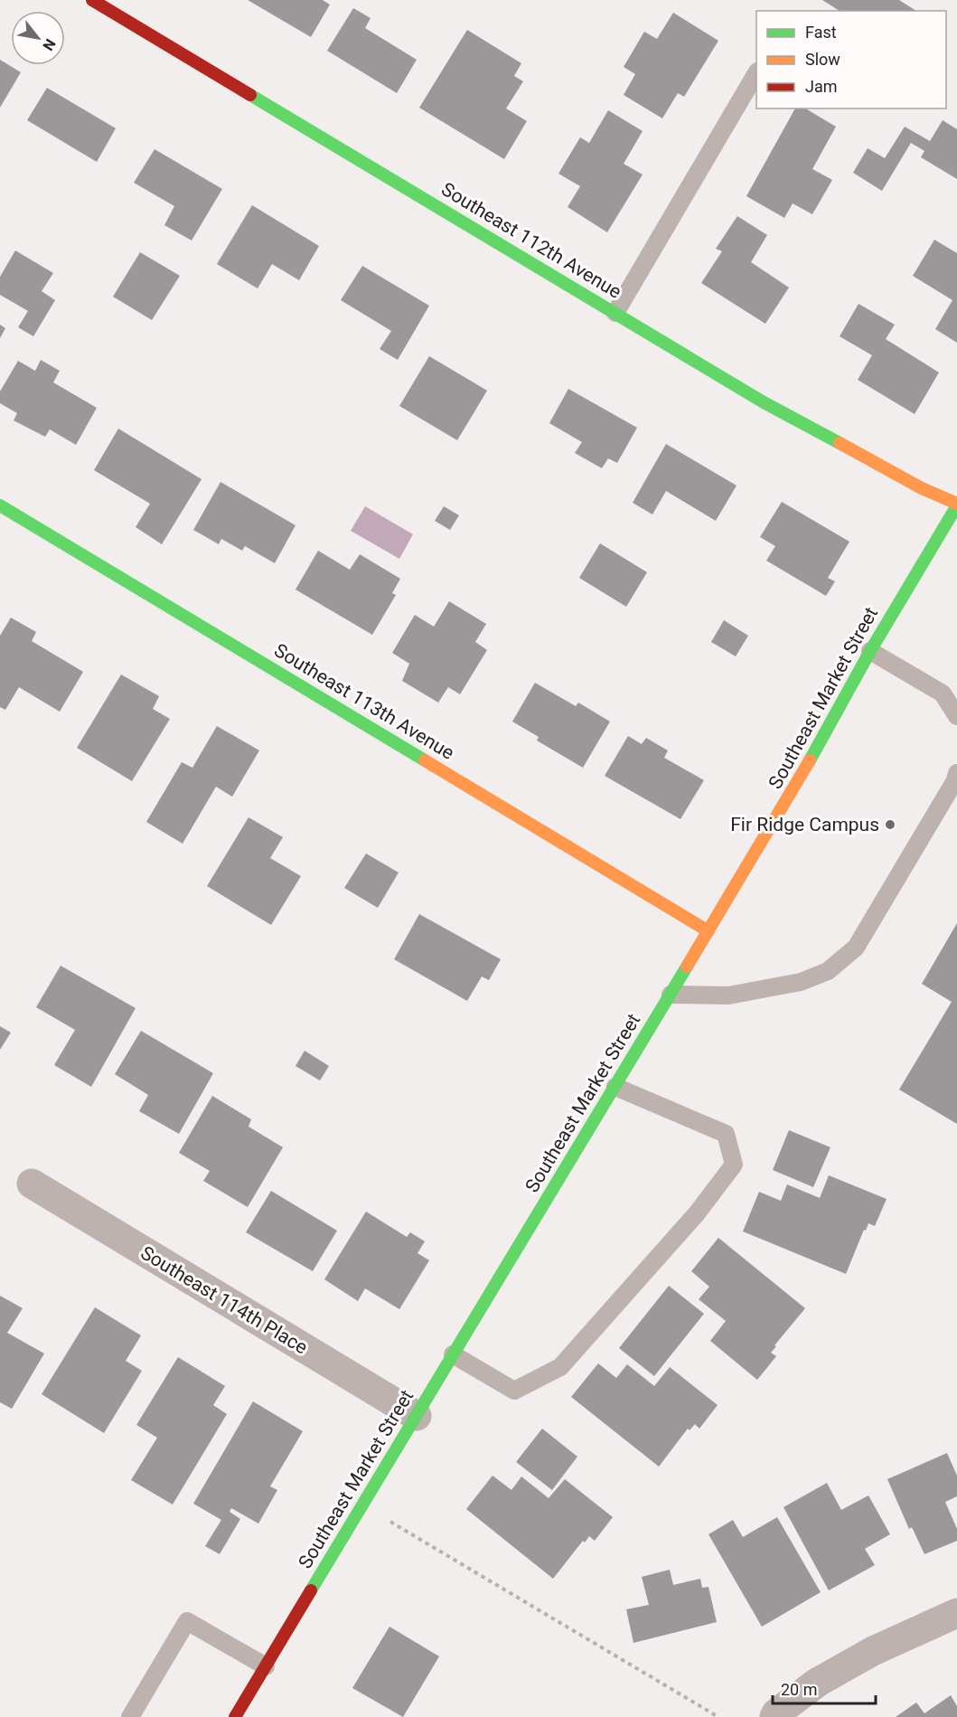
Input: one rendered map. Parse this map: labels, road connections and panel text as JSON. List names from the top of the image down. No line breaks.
{"streets":{"street":["Southeast 112th Avenue","Southeast Market Street","Southeast 113th Avenue","Southeast 114th Place"]},"crossings":[["Southeast 112th Avenue","Southeast Market Street"],["Southeast Market Street","Southeast 113th Avenue"],["Southeast Market Street","Southeast 114th Place"]],"places":["Fir Ridge Campus"],"legend":["Fast","Slow","Jam"],"scale_bar":"20 m","north":"bottom right"}
